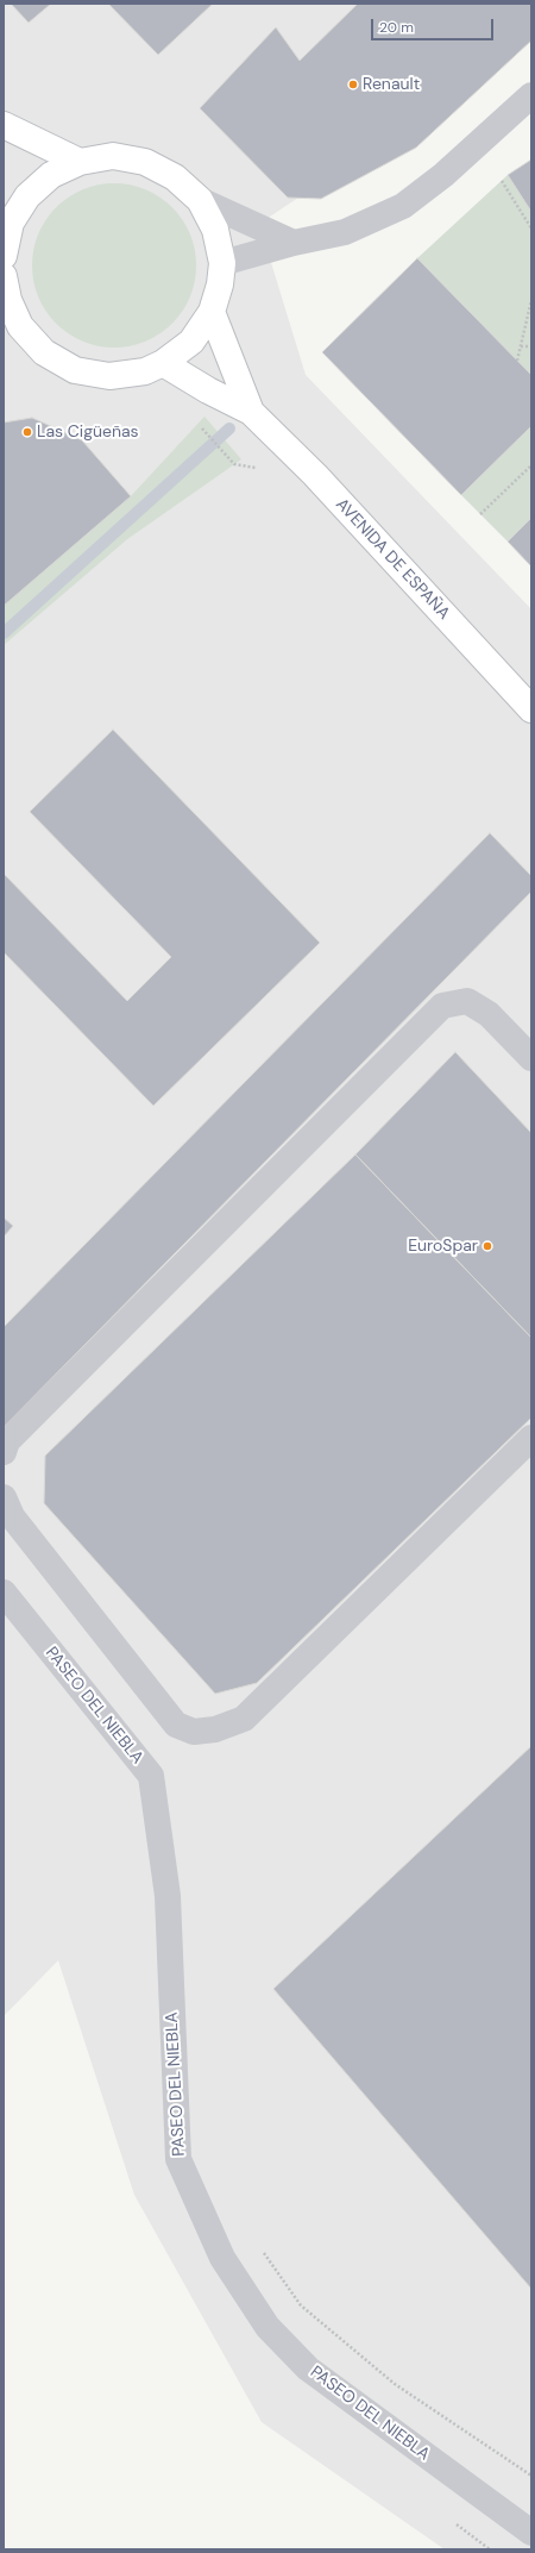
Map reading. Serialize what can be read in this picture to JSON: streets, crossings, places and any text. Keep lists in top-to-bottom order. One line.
{"streets":{"main road":["AVENIDA DE ESPAÑA"],"street":["PASEO DEL NIEBLA"]},"places":["Renault","Las Cigüeñas","EuroSpar"],"scale_bar":"20 m"}
